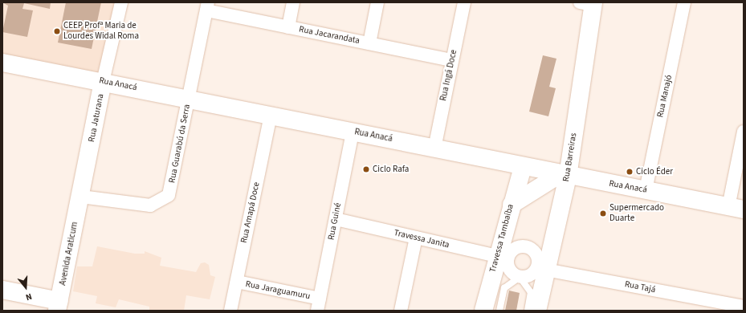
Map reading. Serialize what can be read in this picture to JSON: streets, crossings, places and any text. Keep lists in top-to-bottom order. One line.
{"streets":{"street":["Rua Jacarandata","Rua Ingá Doce","Rua Anacá","Rua Manajó","Rua Jaturana","Rua Guarabú da Serra","Rua Barreiras","Rua Amapá Doce","Rua Guiné","Travessa Tambaíba","Travessa Janita","Avenida Araticum","Rua Tajá","Rua Jaraguamuru"]},"crossings":[["Rua Jacarandata","Rua Ingá Doce"],["Rua Jacarandata","Rua Guarabú da Serra"],["Rua Ingá Doce","Rua Anacá"],["Rua Anacá","Rua Manajó"],["Rua Anacá","Rua Jaturana"],["Rua Anacá","Rua Guarabú da Serra"],["Rua Anacá","Rua Barreiras"],["Rua Anacá","Rua Amapá Doce"],["Rua Anacá","Rua Guiné"],["Rua Anacá","Travessa Tambaíba"],["Rua Jaturana","Rua Guarabú da Serra"],["Rua Jaturana","Avenida Araticum"],["Rua Guarabú da Serra","Avenida Araticum"],["Rua Barreiras","Travessa Tambaíba"],["Rua Barreiras","Travessa Janita"],["Rua Barreiras","Rua Tajá"],["Rua Amapá Doce","Rua Jaraguamuru"],["Rua Guiné","Travessa Janita"],["Rua Guiné","Rua Jaraguamuru"],["Travessa Tambaíba","Travessa Janita"],["Travessa Tambaíba","Rua Tajá"],["Travessa Janita","Rua Tajá"]],"places":["CEEP Profª Maria de Lourdes Widal Roma","Ciclo Rafa","Ciclo Éder","Supermercado Duarte"],"north":"bottom"}
